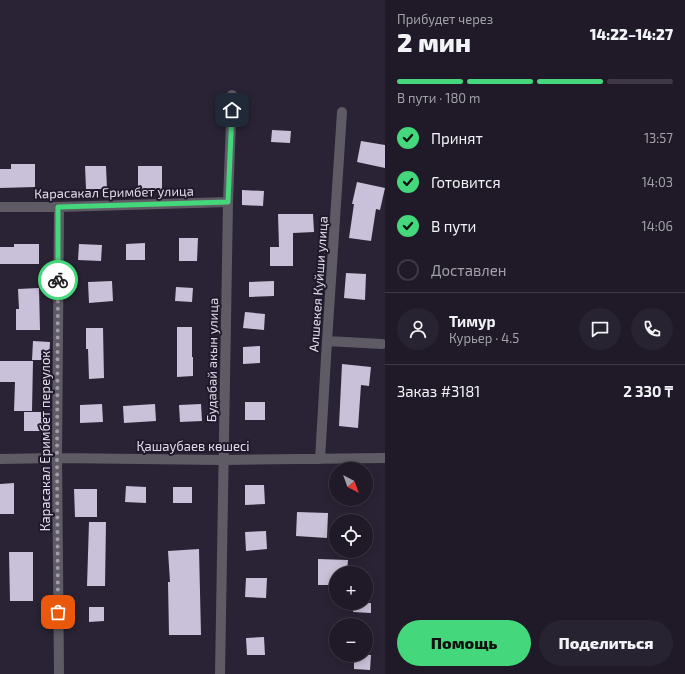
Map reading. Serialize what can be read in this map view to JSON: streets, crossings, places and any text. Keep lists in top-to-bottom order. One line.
{"streets":{"street":["Карасакал Еримбет улица","Алшекея Куйши улица","Будабай акын улица","Карасакал Еримбет переулок","Қашаубаев көшесі"]},"crossings":[["Карасакал Еримбет улица","Будабай акын улица"],["Карасакал Еримбет улица","Карасакал Еримбет переулок"],["Алшекея Куйши улица","Қашаубаев көшесі"],["Будабай акын улица","Қашаубаев көшесі"],["Карасакал Еримбет переулок","Қашаубаев көшесі"]],"north":"bottom right","page":{"heading":["2 мин","Прибудет через","14:22–14:27"],"panel":["Тимур","Курьер · 4.5","Заказ #3181","2 330 ₸"],"bar":"В пути · 180 m","list":[["Принят","13:57"],["Готовится","14:03"],["В пути","14:06"],"Доставлен"],"map_buttons":["+","−"],"buttons":["Помощь","Поделиться"]}}
